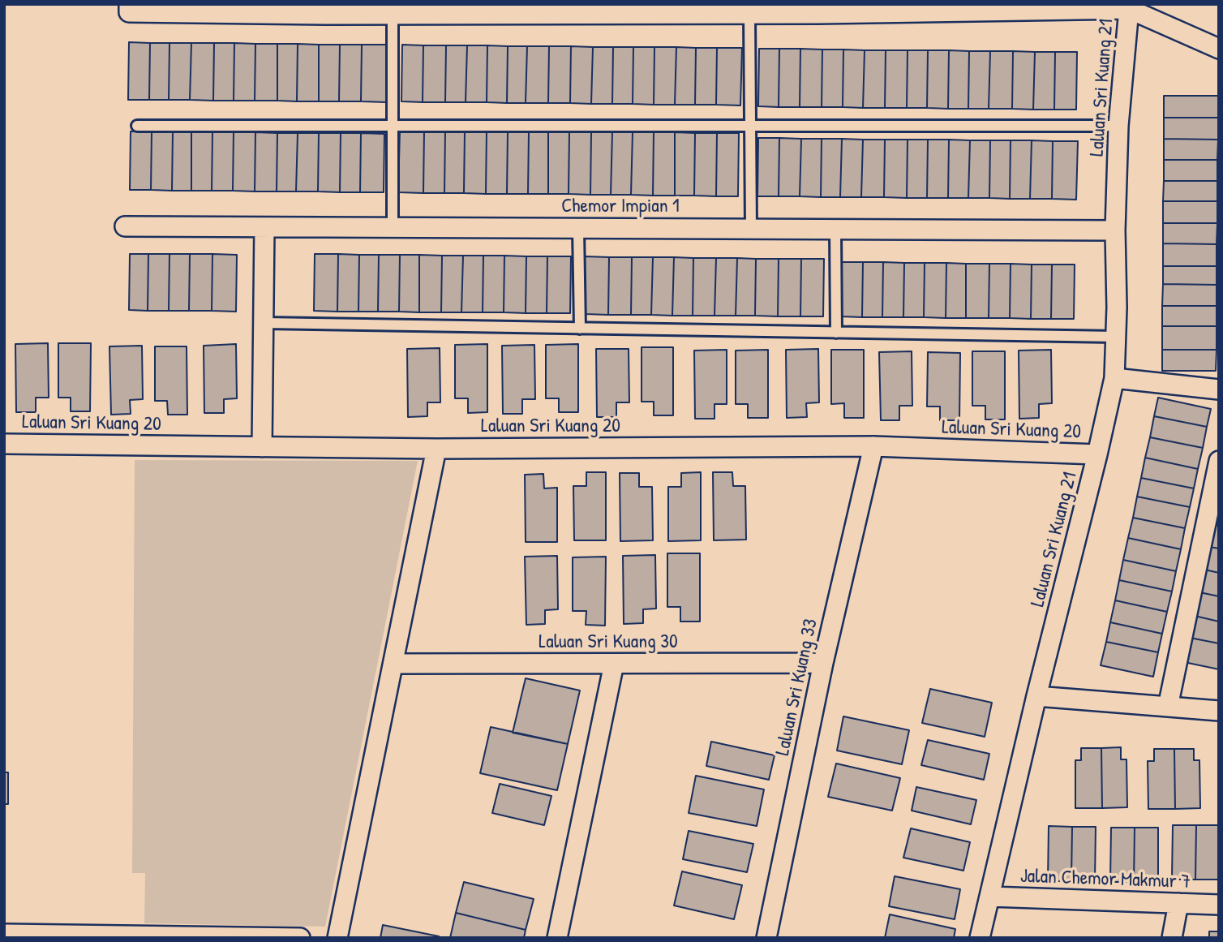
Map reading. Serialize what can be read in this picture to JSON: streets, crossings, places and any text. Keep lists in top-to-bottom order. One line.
{"streets":{"street":["Laluan Sri Kuang 21","Chemor Impian 1","Laluan Sri Kuang 20","Laluan Sri Kuang 30","Laluan Sri Kuang 33","Jalan Chemor Makmur 7"]},"crossings":[["Laluan Sri Kuang 21","Chemor Impian 1"],["Laluan Sri Kuang 21","Laluan Sri Kuang 20"],["Laluan Sri Kuang 21","Jalan Chemor Makmur 7"],["Laluan Sri Kuang 20","Laluan Sri Kuang 33"],["Laluan Sri Kuang 30","Laluan Sri Kuang 33"]]}
